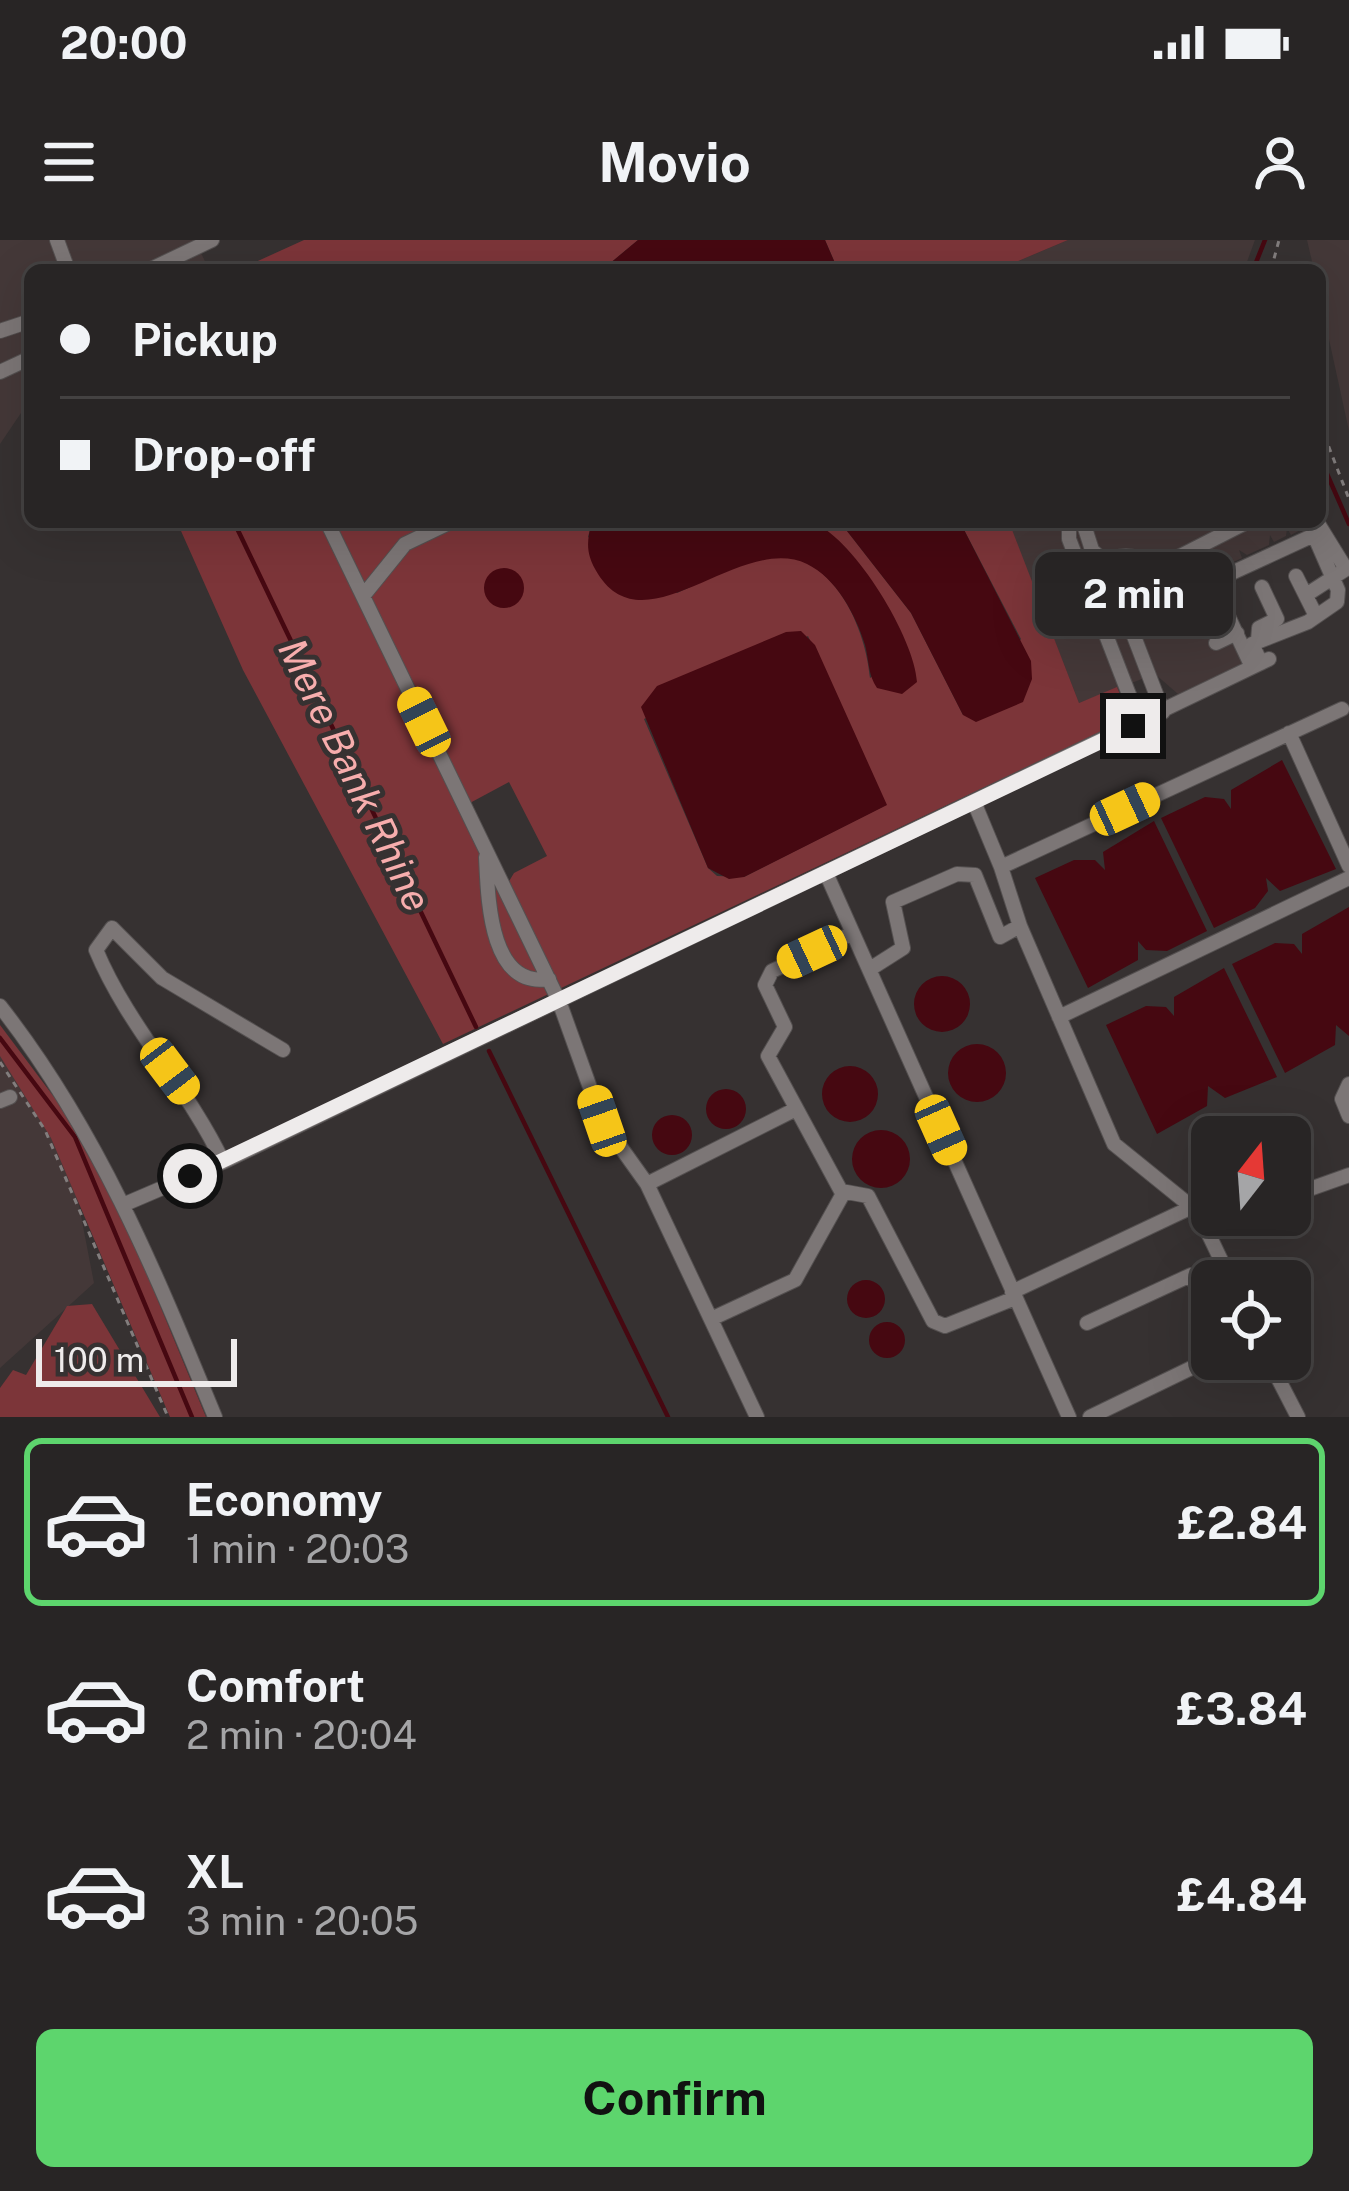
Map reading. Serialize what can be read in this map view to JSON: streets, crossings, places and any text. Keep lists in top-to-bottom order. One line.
{"water":["Mere Bank Rhine"],"scale_bar":"100 m","north":"top","page":{"status":"20:00","header":"Movio","banner":["Pickup","Drop-off"],"bubble":"2 min","scale":"100 m","list":[{"name":"Economy","note":"1 min · 20:03","value":"£2.84"},{"name":"Comfort","note":"2 min · 20:04","value":"£3.84"},{"name":"XL","note":"3 min · 20:05","value":"£4.84"}],"buttons":"Confirm"}}
